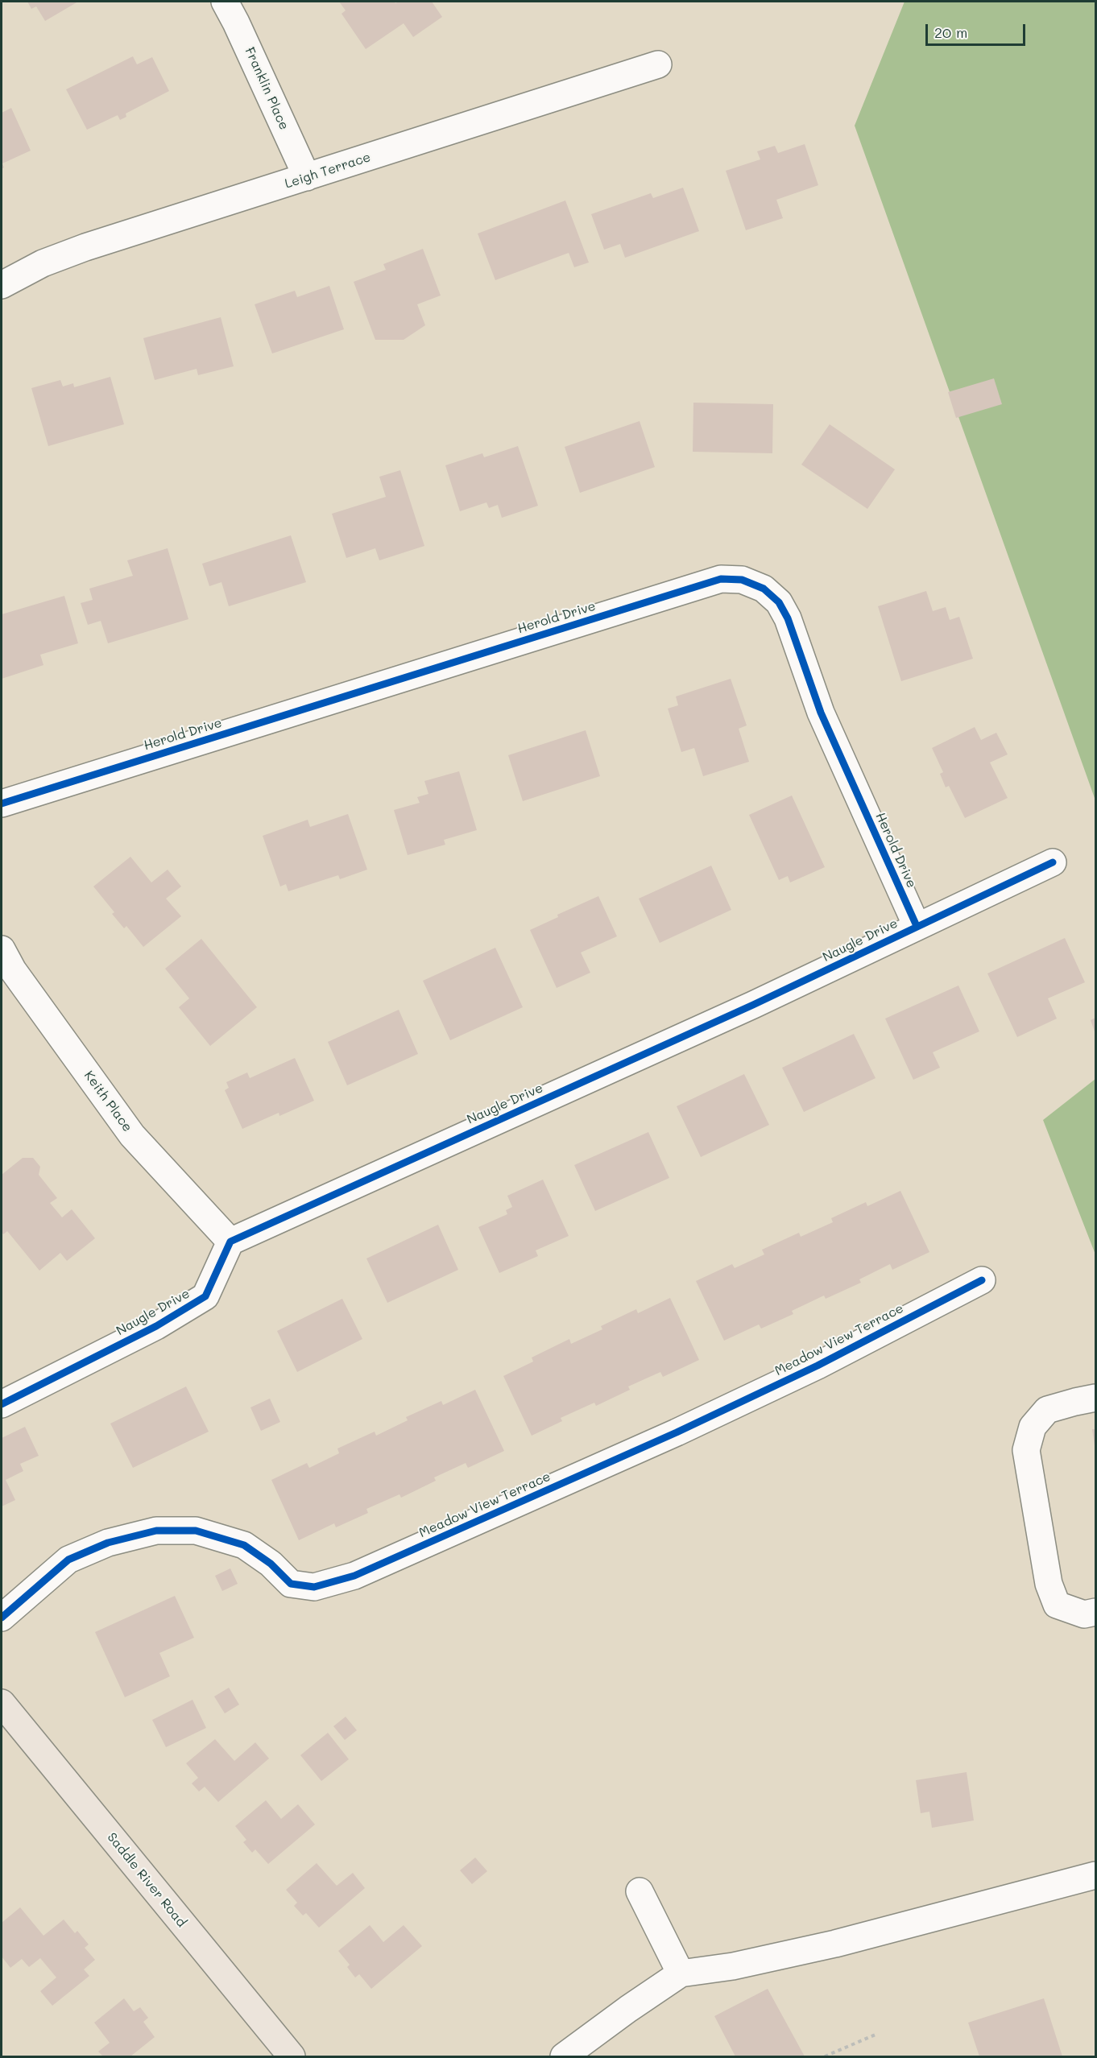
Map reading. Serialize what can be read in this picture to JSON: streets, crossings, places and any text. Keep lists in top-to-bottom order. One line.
{"streets":{"main road":["Saddle River Road"],"street":["Franklin Place","Leigh Terrace","Herold Drive","Naugle Drive","Keith Place","Meadow View Terrace"]},"crossings":[["Franklin Place","Leigh Terrace"],["Herold Drive","Naugle Drive"],["Naugle Drive","Keith Place"]],"scale_bar":"20 m"}
